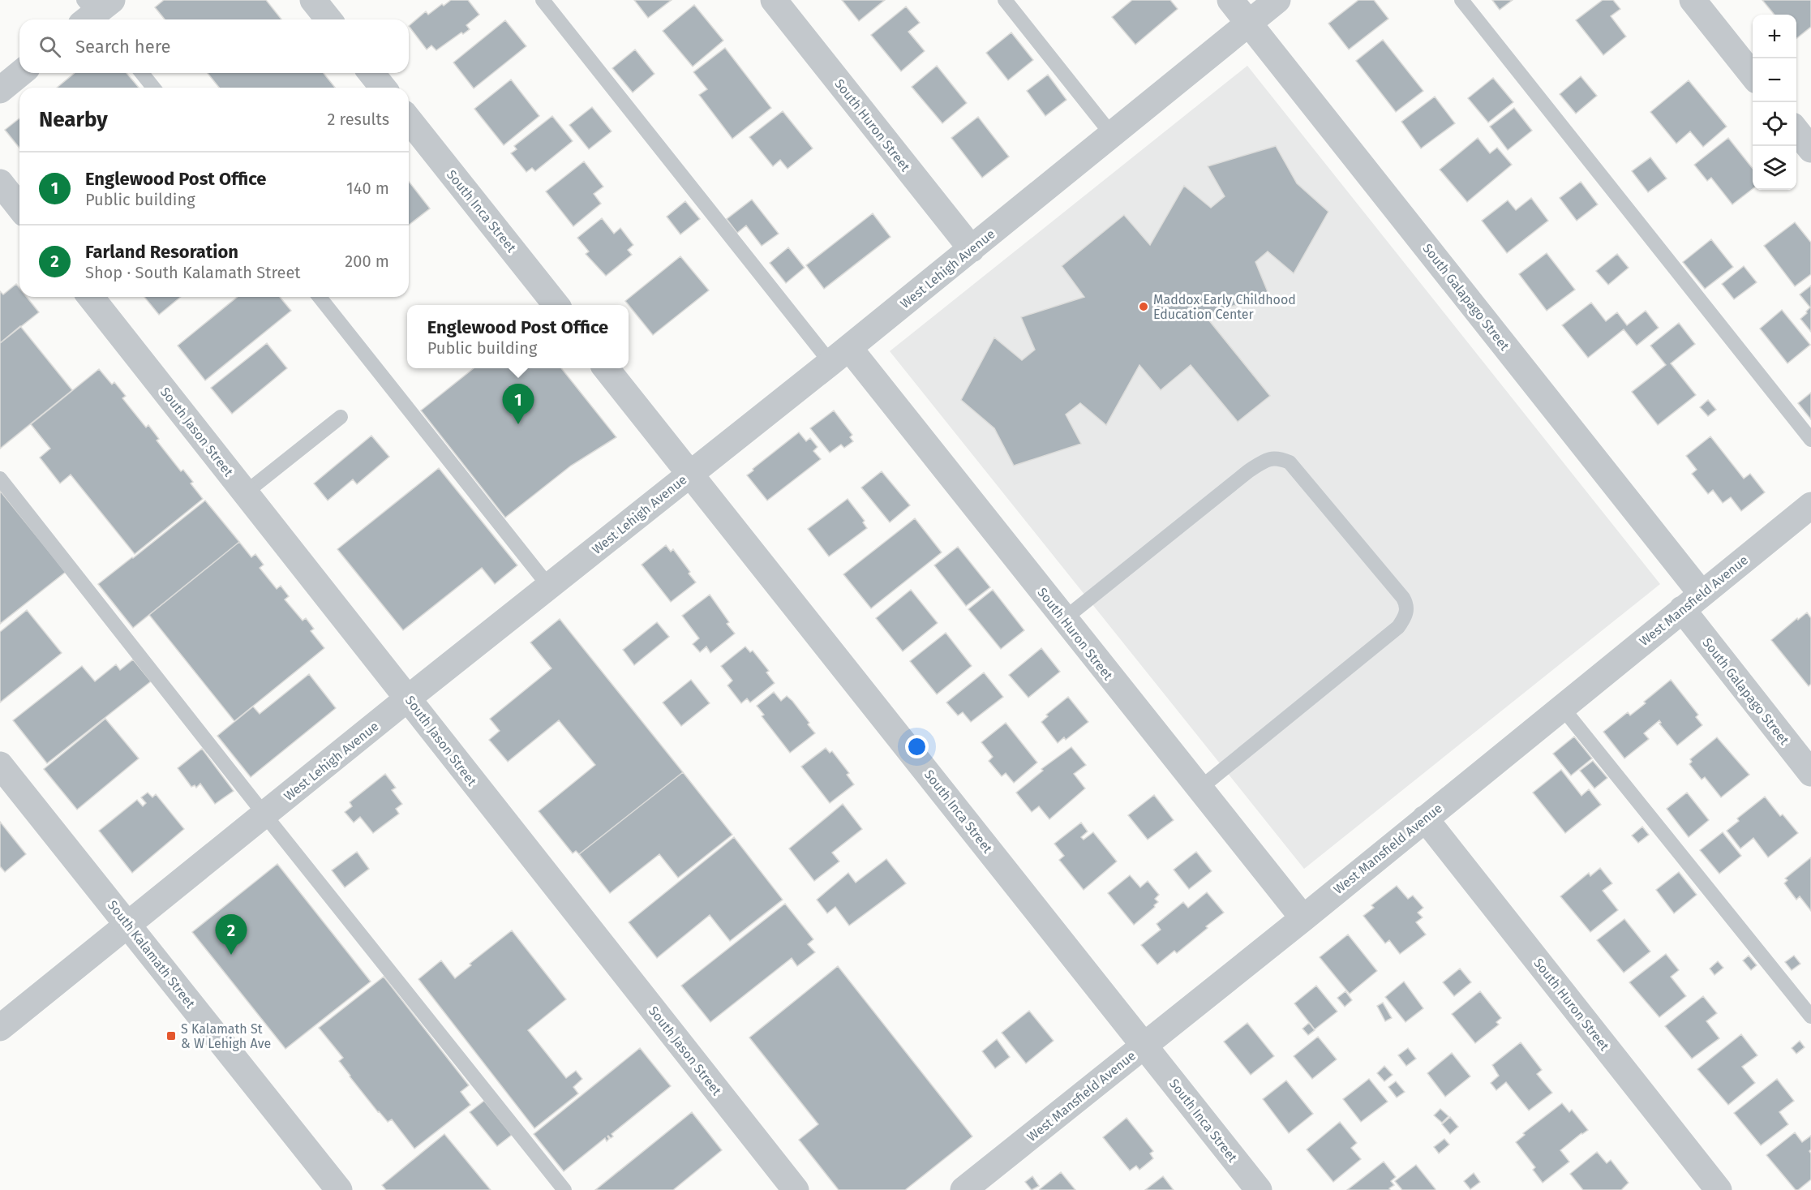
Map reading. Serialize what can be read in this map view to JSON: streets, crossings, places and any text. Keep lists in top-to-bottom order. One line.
{"streets":{"street":["South Huron Street","South Inca Street","West Lehigh Avenue","South Galapago Street","South Jason Street","West Mansfield Avenue","South Kalamath Street"]},"crossings":[["South Huron Street","West Lehigh Avenue"],["South Huron Street","West Mansfield Avenue"],["South Inca Street","West Lehigh Avenue"],["South Inca Street","West Mansfield Avenue"],["West Lehigh Avenue","South Galapago Street"],["West Lehigh Avenue","South Jason Street"],["West Lehigh Avenue","South Kalamath Street"],["South Galapago Street","West Mansfield Avenue"]],"places":{"other":["Maddox Early Childhood Education Center"],"transit":["S Kalamath St & W Lehigh Ave"]},"page":{"map_buttons":["+","−"],"search":"Search here","heading":["Nearby","2 results"],"list":[{"mark":"1","name":"Englewood Post Office","note":"Public building","value":"140 m"},{"mark":"2","name":"Farland Resoration","note":"Shop · South Kalamath Street","value":"200 m"}],"popup":["Englewood Post Office","Public building"],"pins":["1","2"]}}
